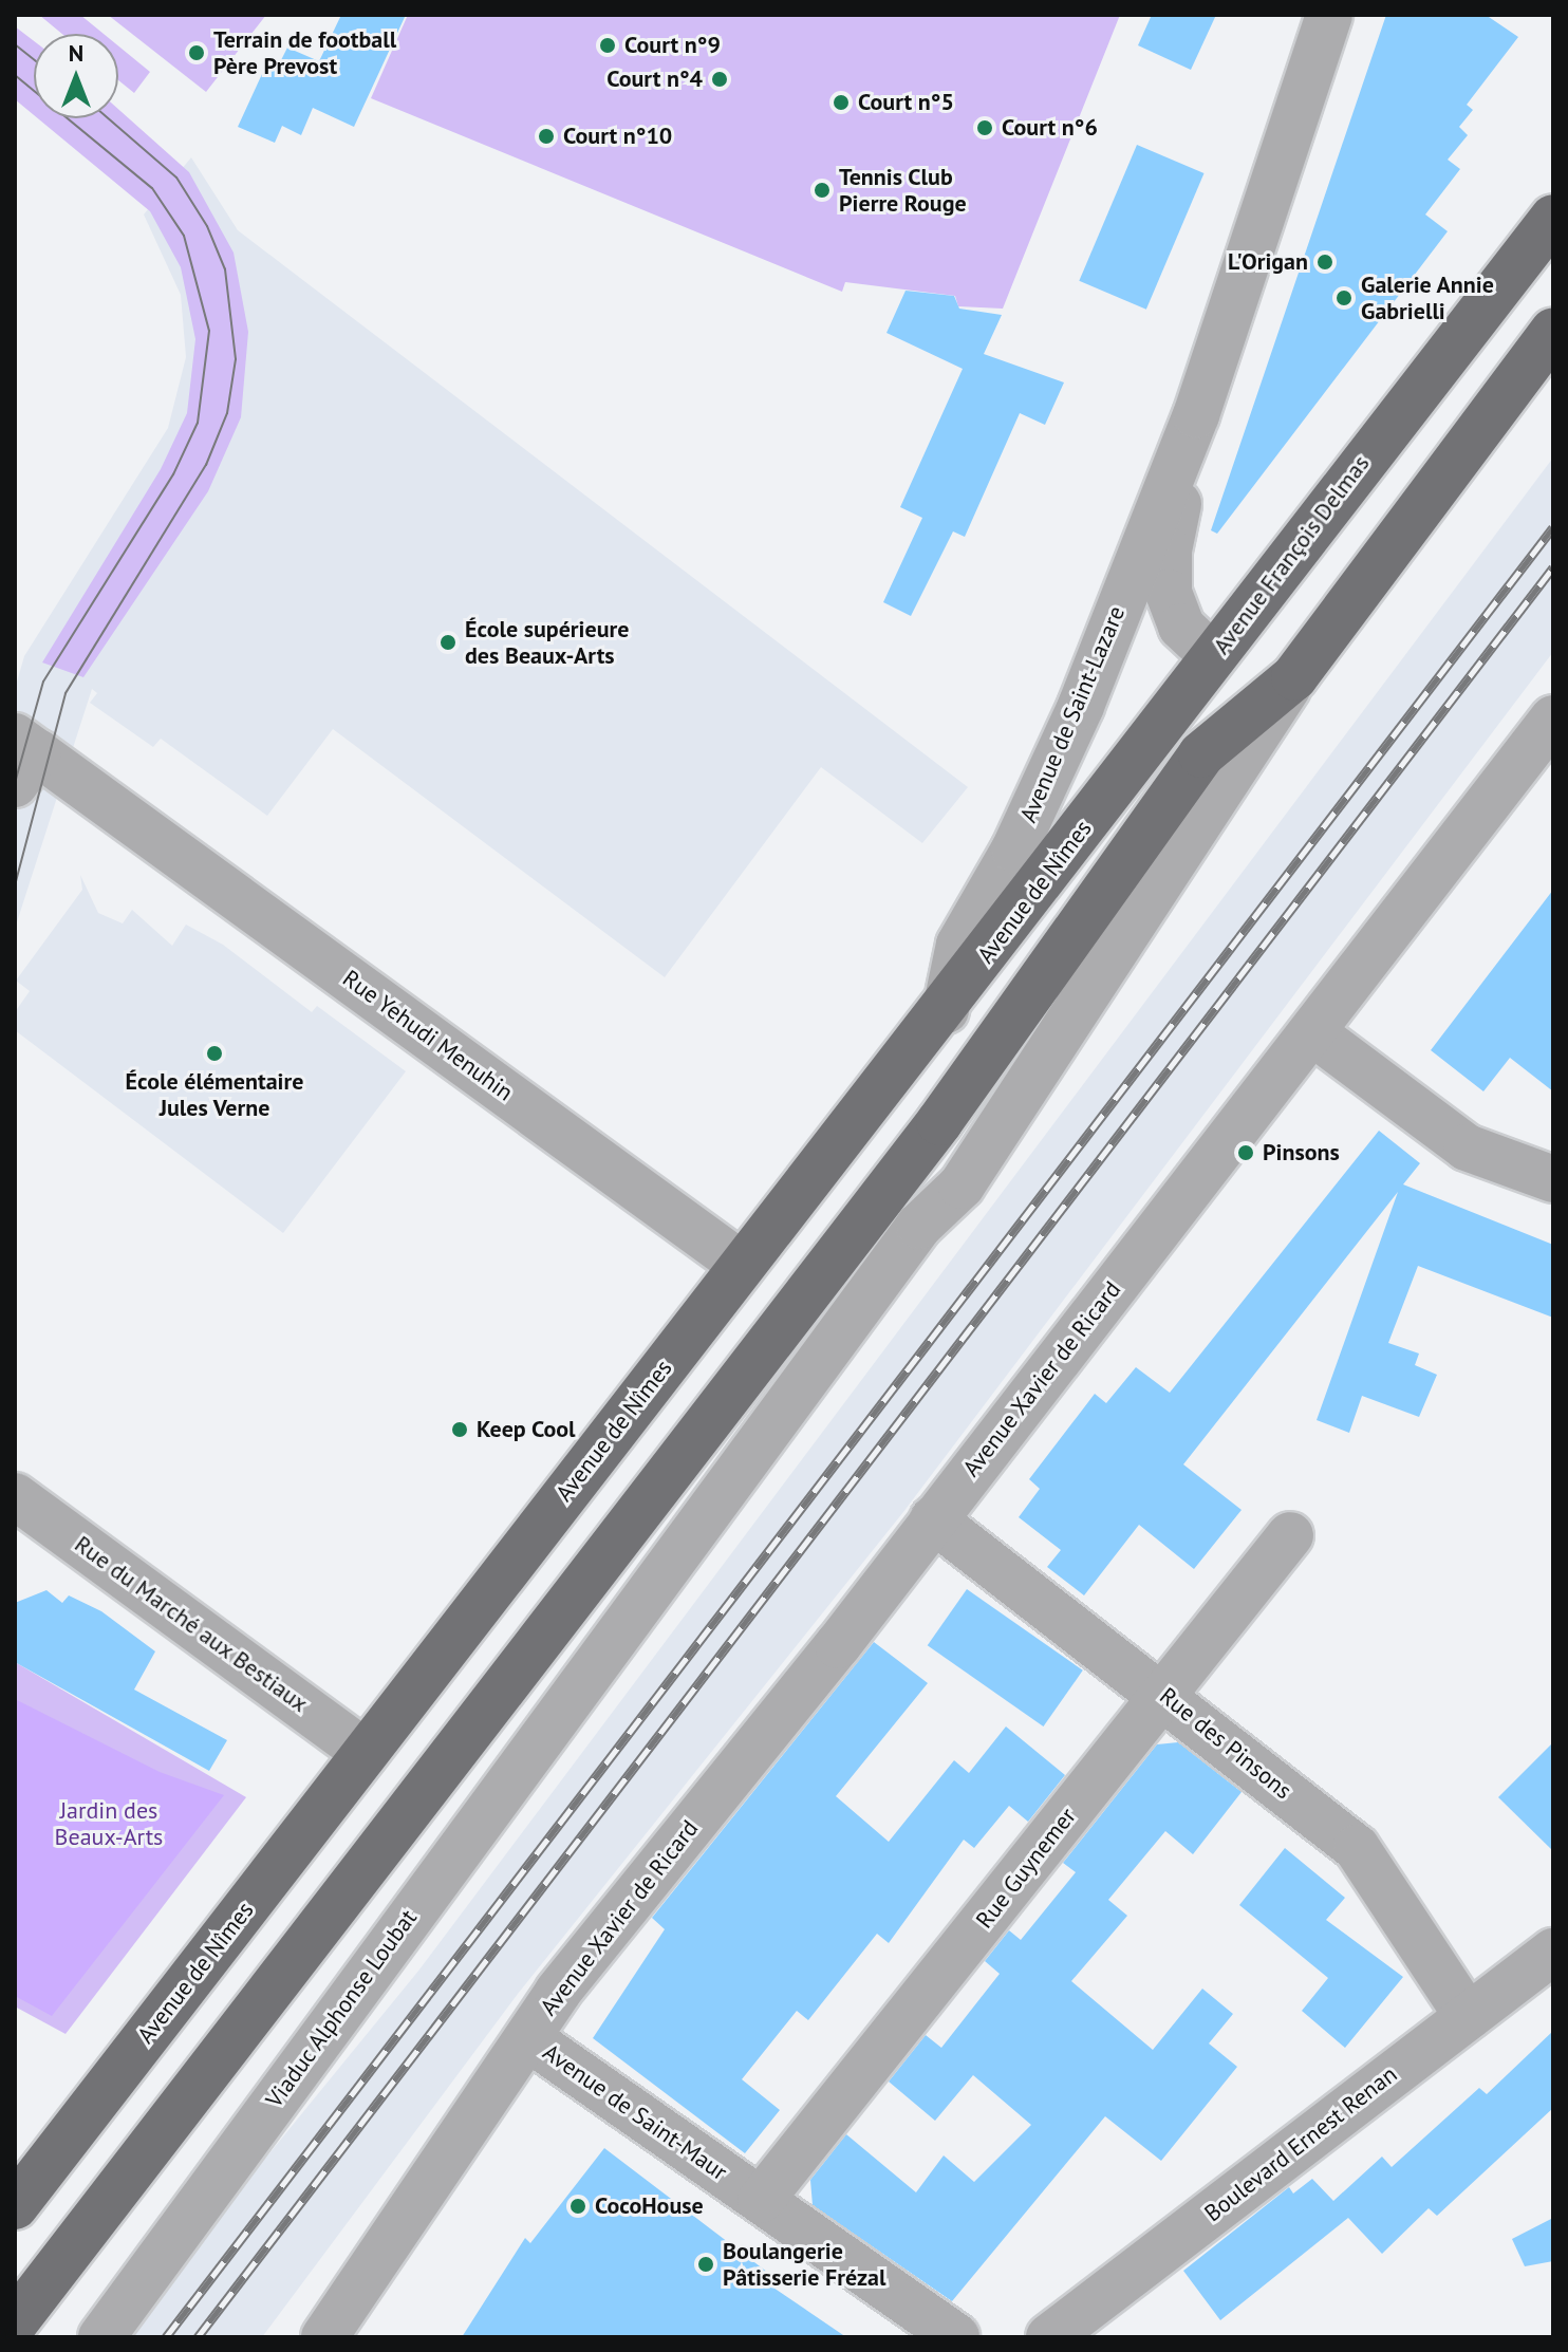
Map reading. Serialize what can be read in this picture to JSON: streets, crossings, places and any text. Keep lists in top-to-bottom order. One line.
{"streets":{"main road":["Avenue François Delmas","Avenue de Nîmes"],"street":["Avenue de Saint-Lazare","Rue Yehudi Menuhin","Avenue Xavier de Ricard","Rue du Marché aux Bestiaux","Rue des Pinsons","Rue Guynemer","Viaduc Alphonse Loubat","Avenue de Saint-Maur","Boulevard Ernest Renan"]},"crossings":[["Avenue François Delmas","Avenue de Saint-Lazare"],["Avenue François Delmas","Avenue de Nîmes"],["Avenue de Saint-Lazare","Avenue de Nîmes"],["Avenue de Nîmes","Rue Yehudi Menuhin"],["Avenue de Nîmes","Rue du Marché aux Bestiaux"],["Avenue Xavier de Ricard","Rue des Pinsons"],["Avenue Xavier de Ricard","Avenue de Saint-Maur"],["Rue des Pinsons","Rue Guynemer"],["Rue des Pinsons","Boulevard Ernest Renan"],["Rue Guynemer","Avenue de Saint-Maur"]],"parks":["Jardin des Beaux-Arts"],"places":["Court n°9","Terrain de football Père Prevost","Court n°4","Court n°5","Court n°6","Court n°10","Tennis Club Pierre Rouge","L'Origan","Galerie Annie Gabrielli","École supérieure des Beaux-Arts","École élémentaire Jules Verne","Pinsons","Keep Cool","CocoHouse","Boulangerie Pâtisserie Frézal"],"north":"top"}
